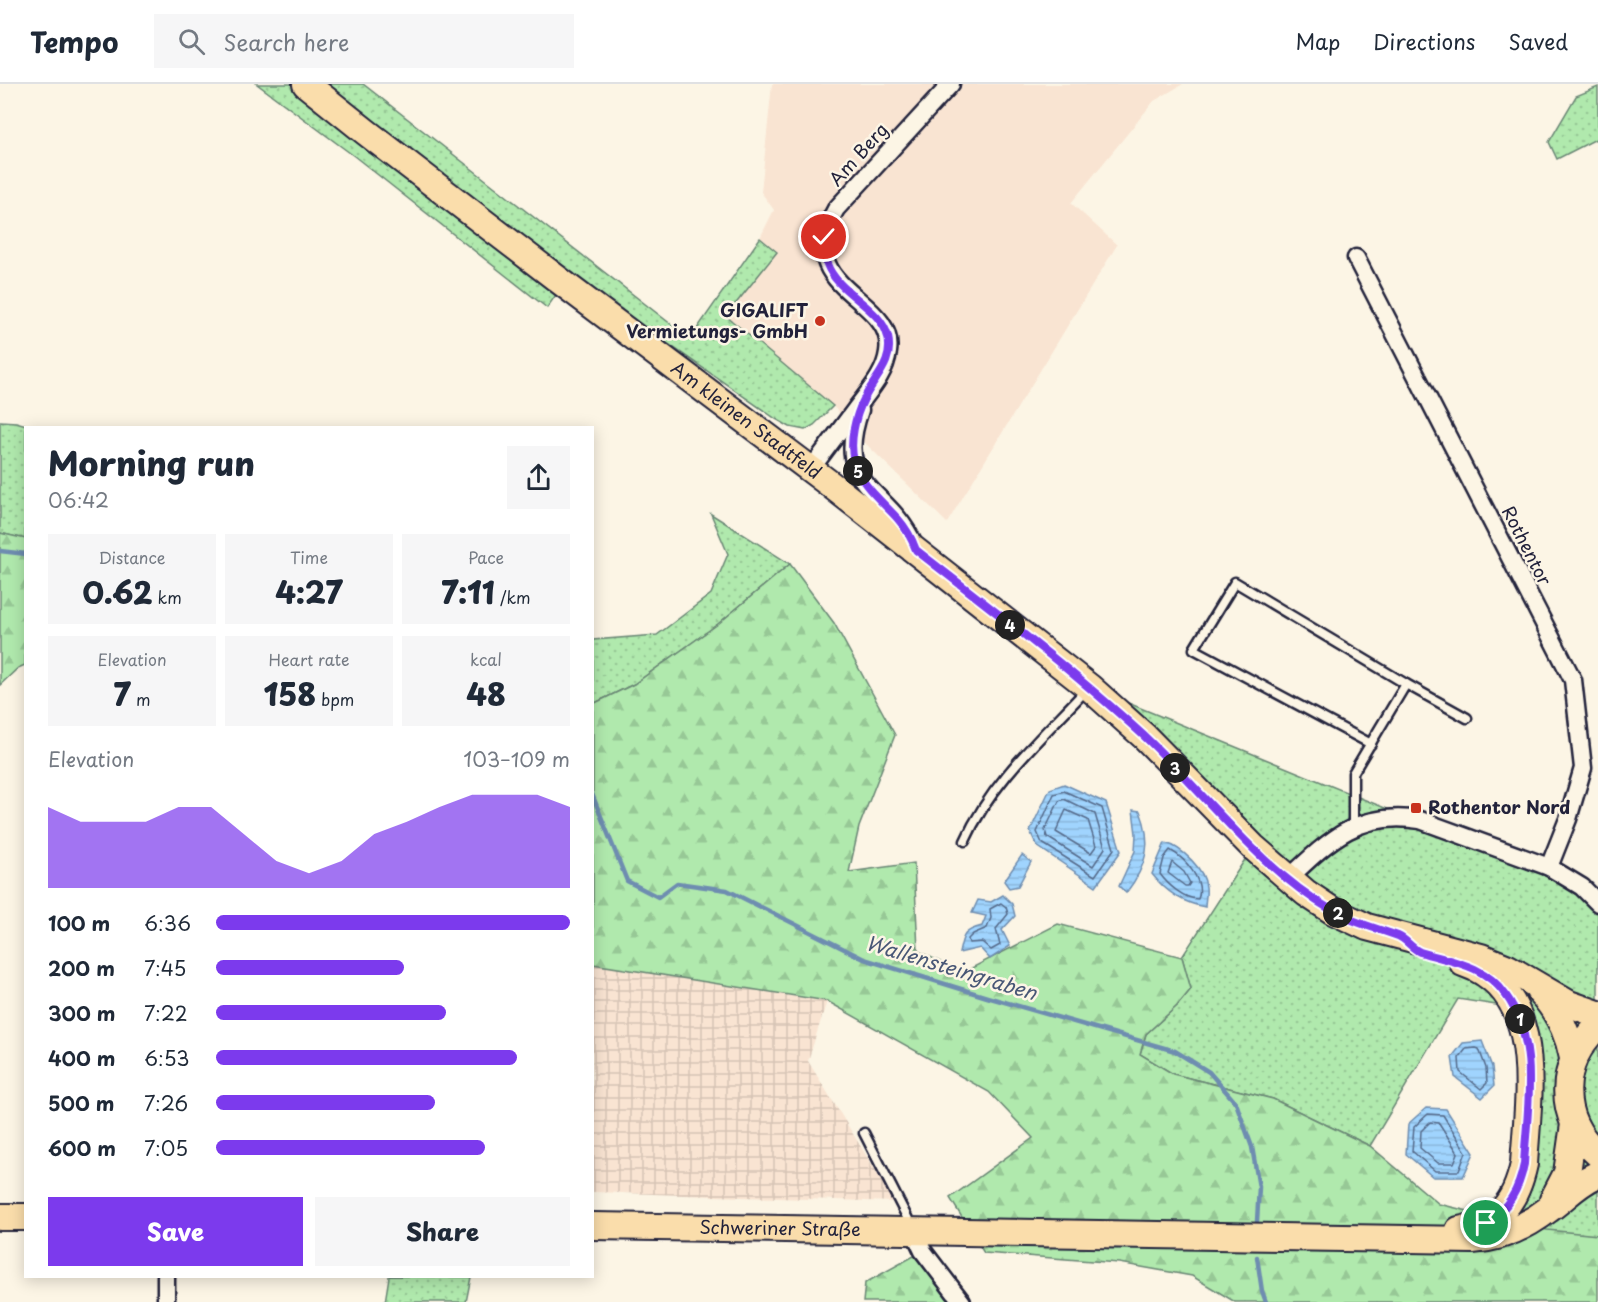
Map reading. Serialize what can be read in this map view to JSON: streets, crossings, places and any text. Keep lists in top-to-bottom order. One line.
{"streets":{"main road":["Am kleinen Stadtfeld","Schweriner Straße"],"street":["Am Berg","Rothentor"]},"crossings":[["Am Berg","Am kleinen Stadtfeld"]],"water":["Wallensteingraben"],"places":{"other":["GIGALIFT Vermietungs- GmbH"],"transit":["Rothentor Nord"]},"page":{"header":"Tempo","search":"Search here","nav":["Map","Directions","Saved"],"heading":["Morning run","06:42"],"pins":["5","4","3","2","1"],"stats":[["Distance","0.62 km"],["Time","4:27"],["Pace","7:11 /km"],["Elevation","7 m"],["Heart rate","158 bpm"],["kcal","48"]],"chart":["Elevation","103–109 m"],"list":[{"name":"100 m","note":"6:36"},{"name":"200 m","note":"7:45"},{"name":"300 m","note":"7:22"},{"name":"400 m","note":"6:53"},{"name":"500 m","note":"7:26"},{"name":"600 m","note":"7:05"}],"buttons":["Save","Share"]}}
